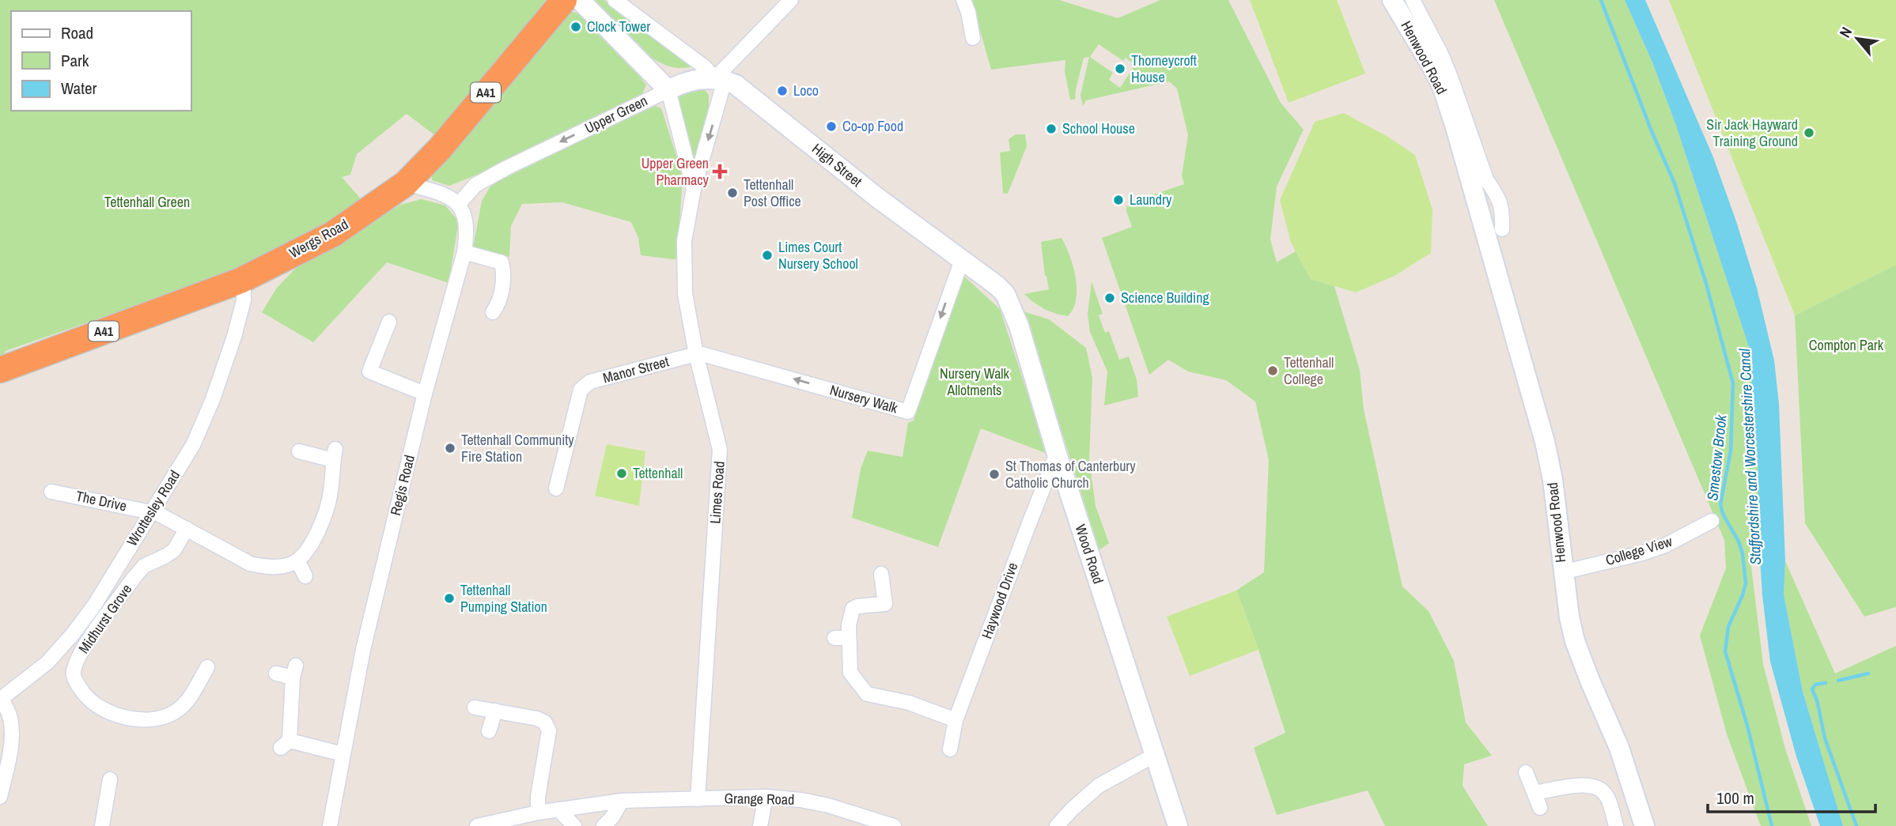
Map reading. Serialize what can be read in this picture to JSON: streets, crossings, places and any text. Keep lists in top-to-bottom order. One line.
{"streets":{"highway":["A41","Wergs Road"],"street":["Henwood Road","Upper Green","High Street","Manor Street","Nursery Walk","Regis Road","Limes Road","The Drive","Wrottesley Road","College View","Wood Road","Haywood Drive","Midhurst Grove","Grange Road"]},"crossings":[["Henwood Road","College View"],["Upper Green","Regis Road"],["Upper Green","Limes Road"],["High Street","Nursery Walk"],["High Street","Limes Road"],["High Street","Wood Road"],["Wergs Road","Wrottesley Road"],["Manor Street","Nursery Walk"],["Manor Street","Limes Road"],["Nursery Walk","Limes Road"],["Limes Road","Grange Road"],["The Drive","Wrottesley Road"],["The Drive","Midhurst Grove"],["Wood Road","Haywood Drive"]],"one_way":["Upper Green"],"water":["Staffordshire and Worcestershire Canal","Smestow Brook"],"parks":["Tettenhall Green","Compton Park","Nursery Walk Allotments"],"places":{"other":["Clock Tower","Thorneycroft House","Loco","Co-op Food","School House","Sir Jack Hayward Training Ground","Tettenhall Post Office","Laundry","Limes Court Nursery School","Science Building","Tettenhall College","Tettenhall Community Fire Station","Tettenhall","St Thomas of Canterbury Catholic Church","Tettenhall Pumping Station"],"health":["Upper Green Pharmacy"]},"legend":["Road","Park","Water"],"scale_bar":"100 m","north":"top left"}
